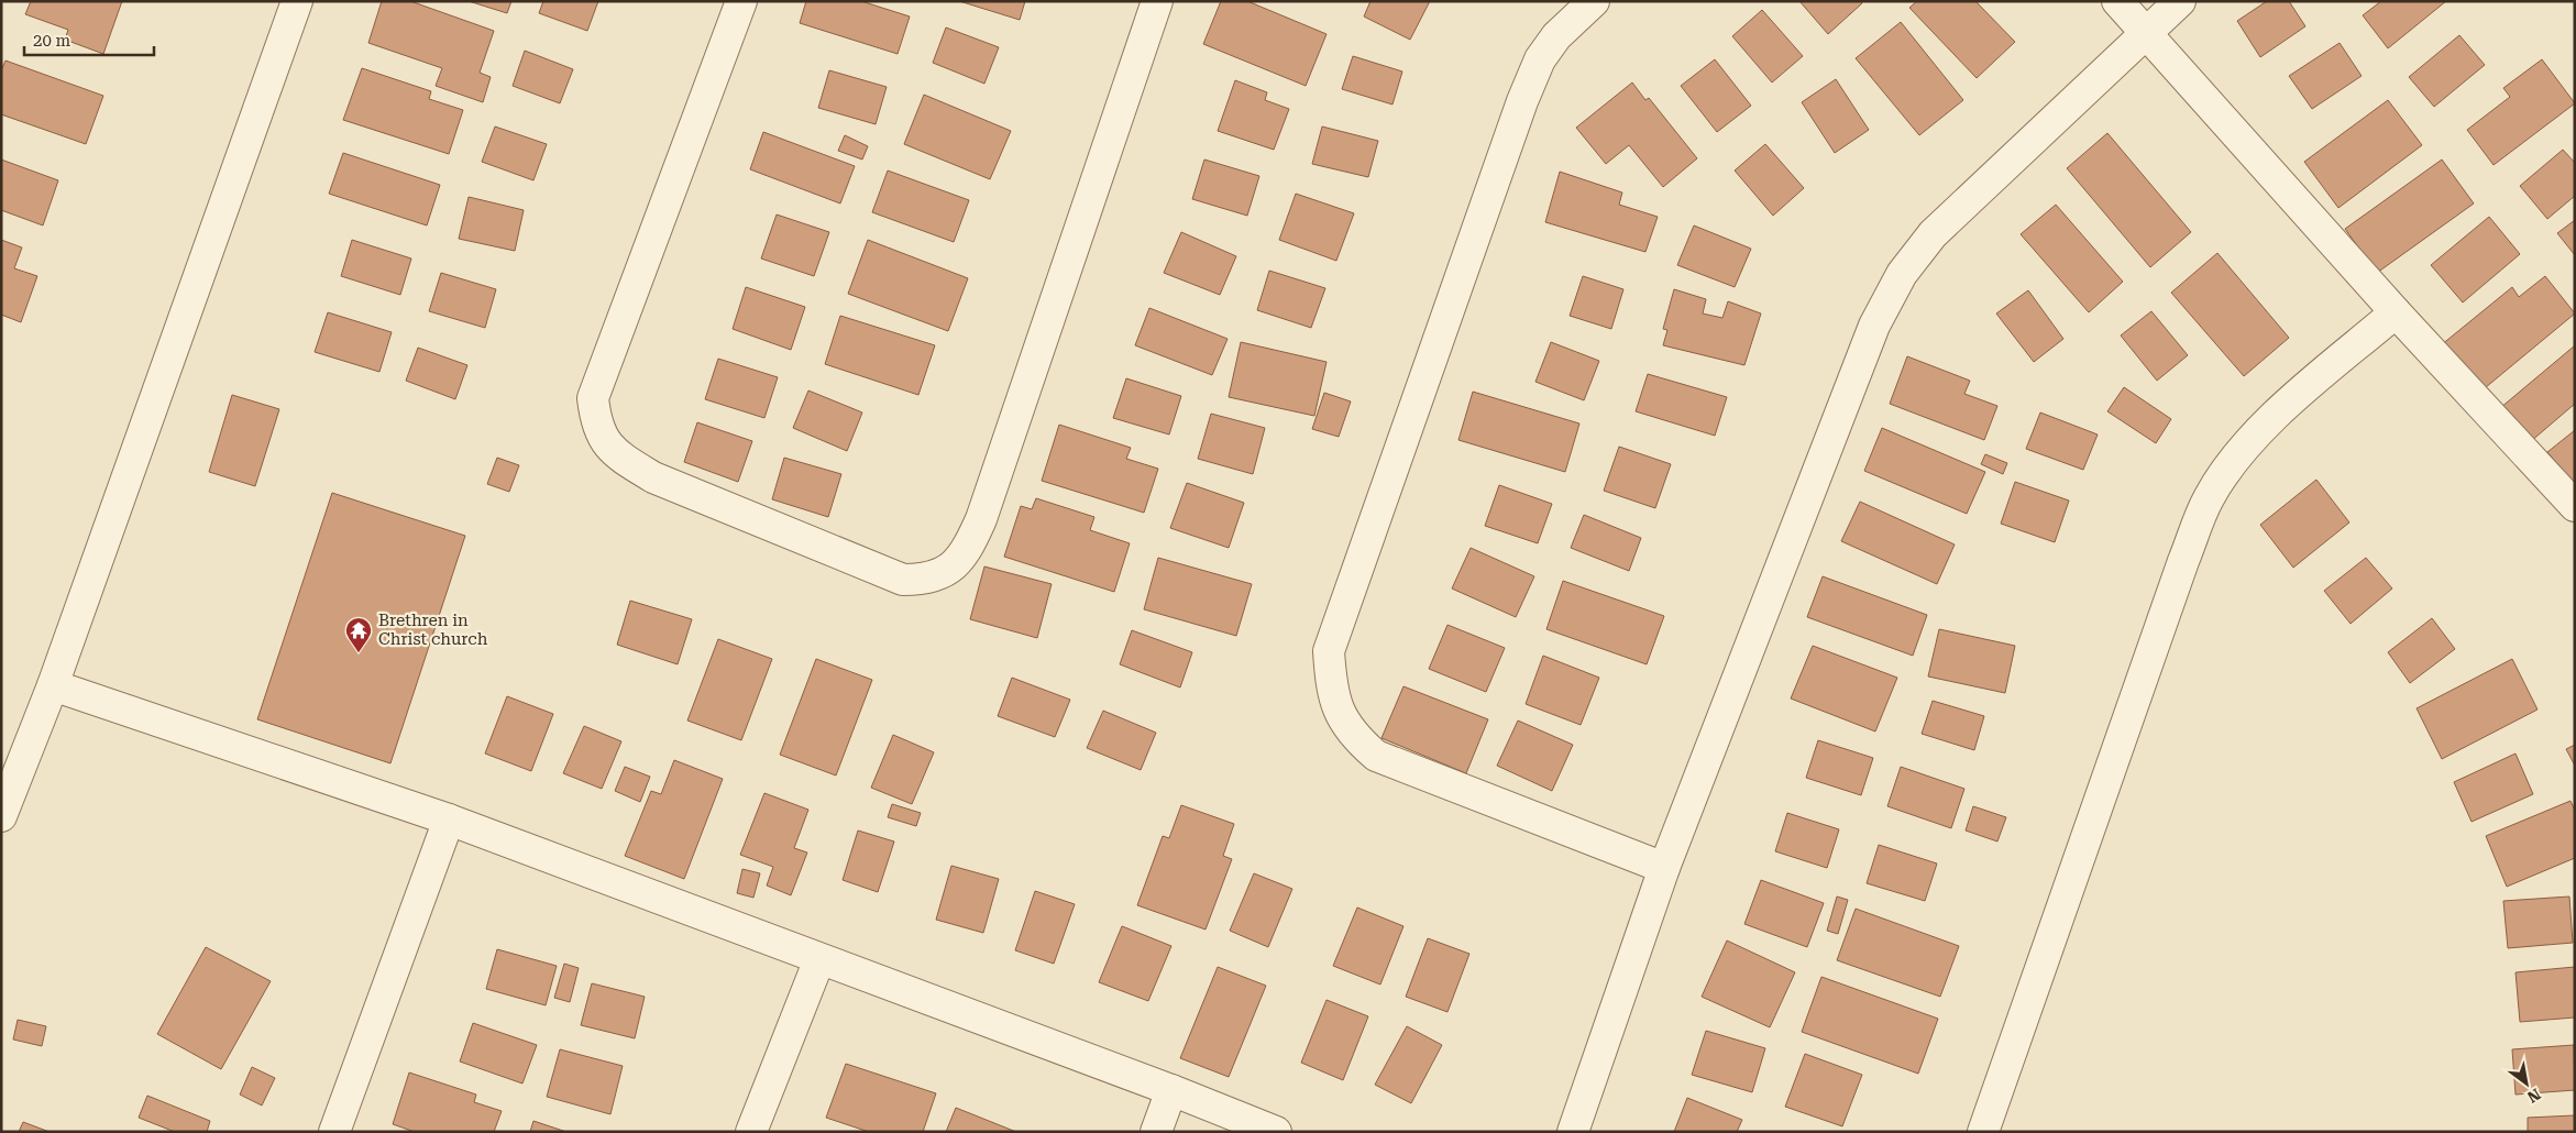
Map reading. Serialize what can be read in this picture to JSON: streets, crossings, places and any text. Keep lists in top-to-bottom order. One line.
{"places":{"temple":["Brethren in Christ church"]},"scale_bar":"20 m","north":"bottom right"}
